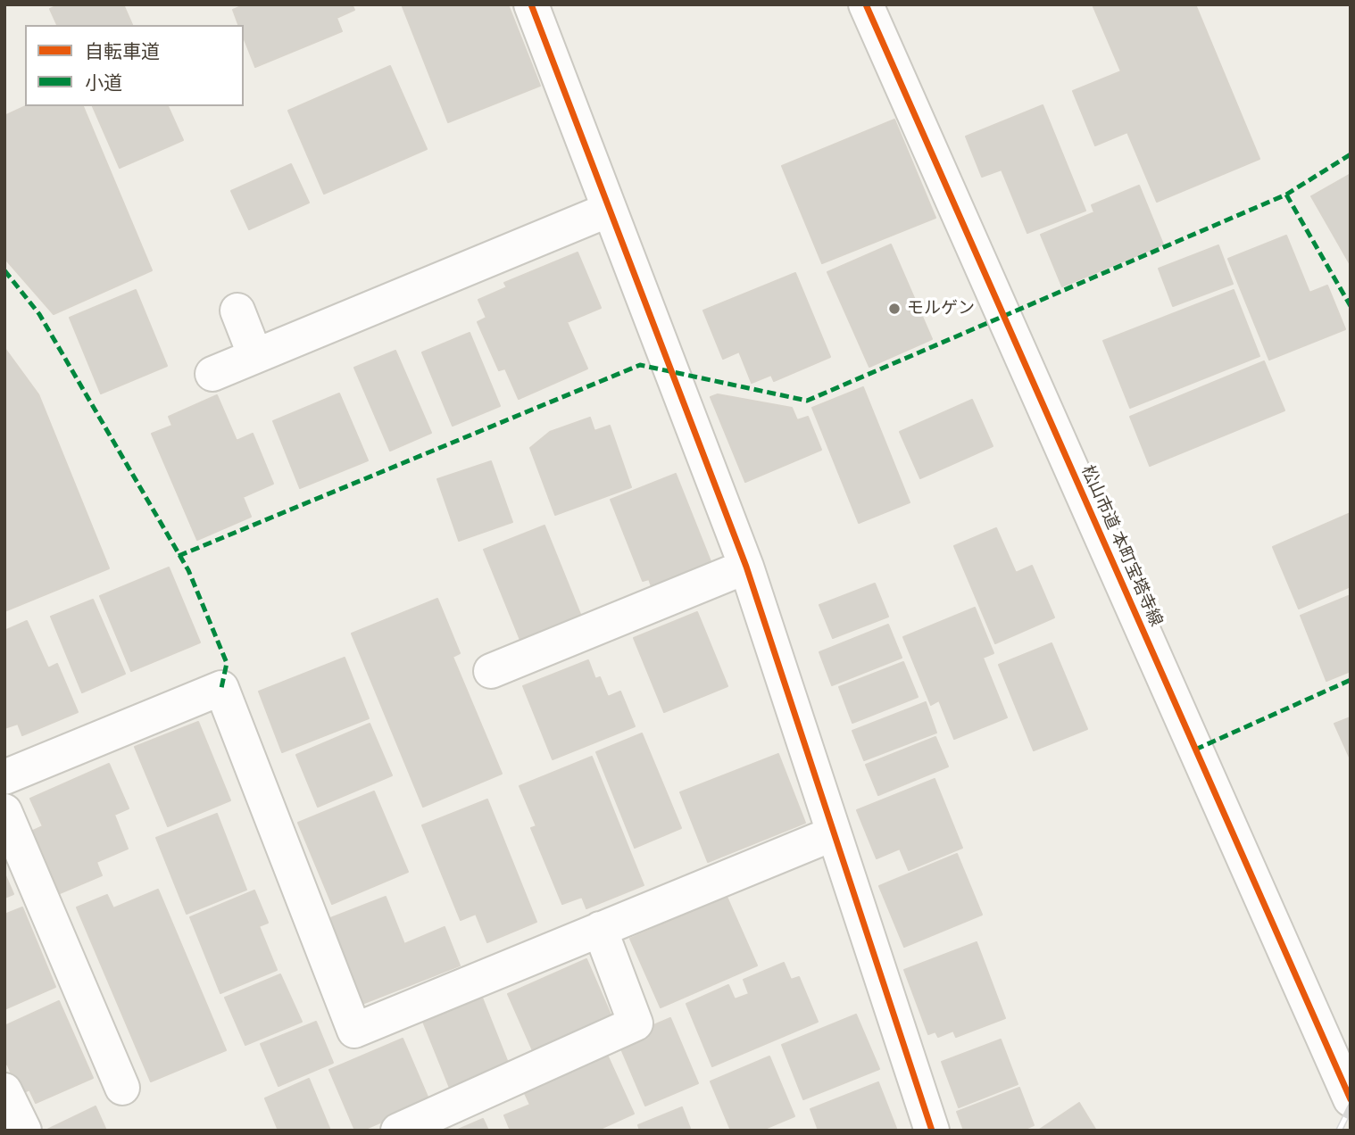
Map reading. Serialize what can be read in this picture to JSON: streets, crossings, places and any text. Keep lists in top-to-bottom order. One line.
{"streets":{"street":["松山市道 本町宝塔寺線"]},"places":["モルゲン"],"legend":["自転車道","小道"]}
